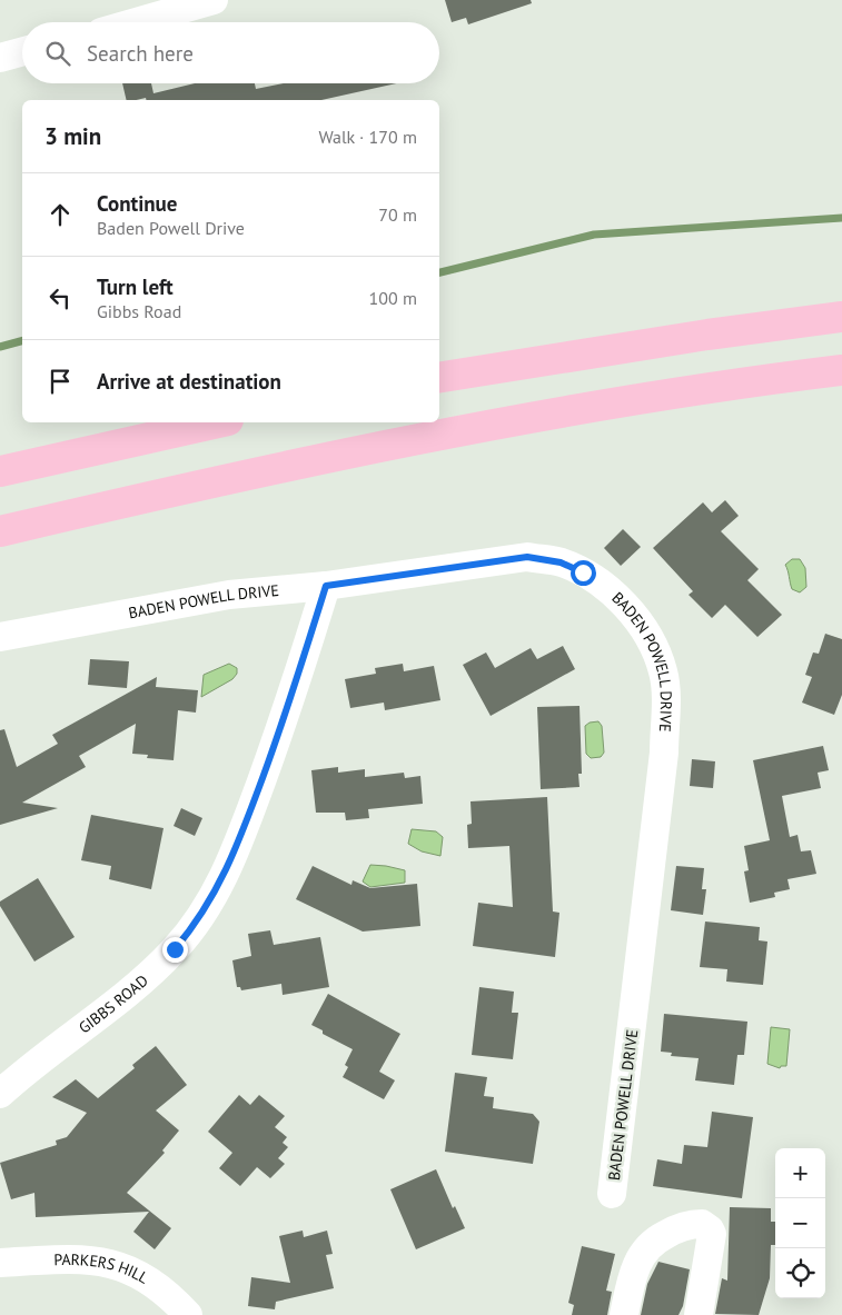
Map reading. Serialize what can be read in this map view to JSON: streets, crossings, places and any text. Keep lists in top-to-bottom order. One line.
{"streets":{"street":["BADEN POWELL DRIVE","GIBBS ROAD","PARKERS HILL"]},"crossings":[["BADEN POWELL DRIVE","GIBBS ROAD"]],"page":{"search":"Search here","heading":["3 min","Walk · 170 m"],"list":[["Continue","Baden Powell Drive","70 m"],["Turn left","Gibbs Road","100 m"],"Arrive at destination"],"map_buttons":["+","−"]}}
